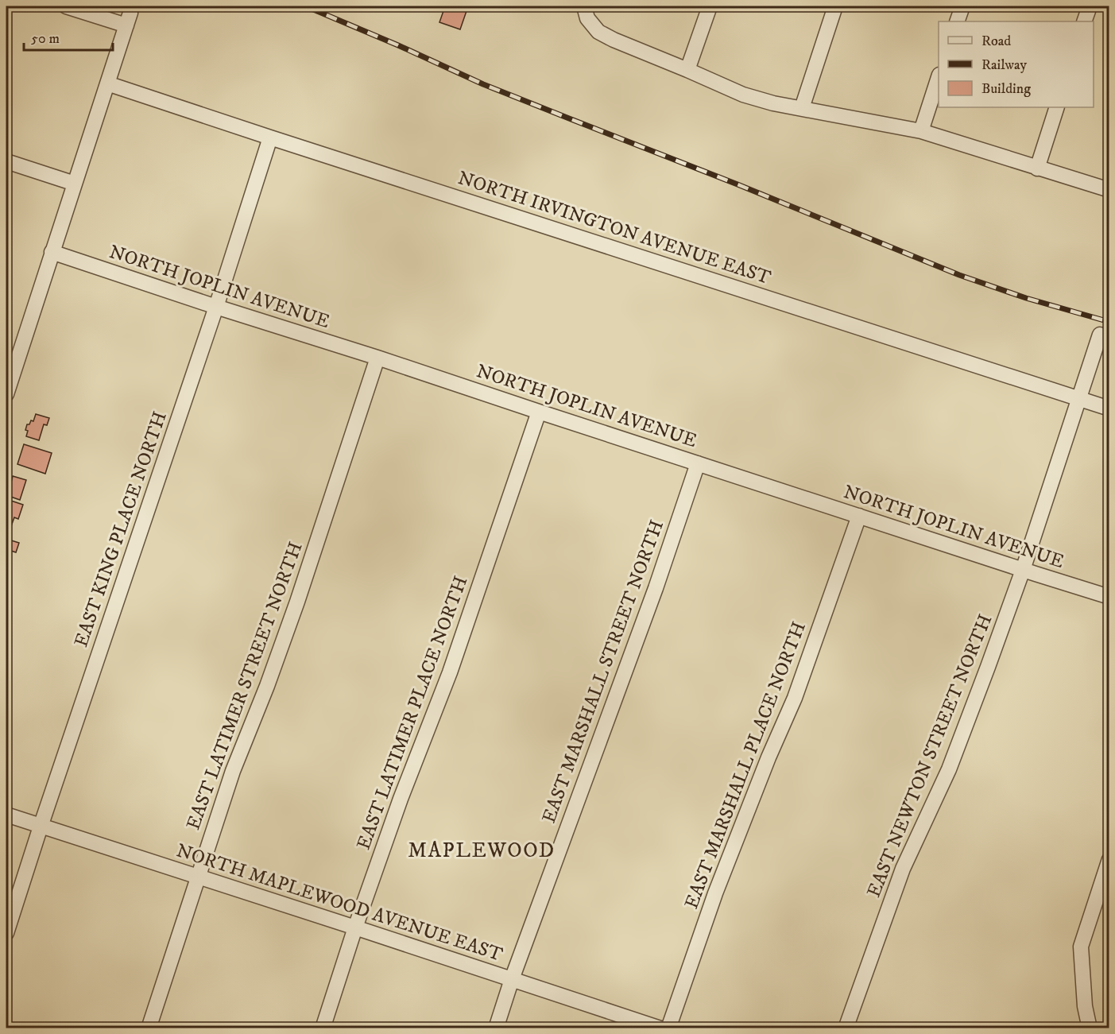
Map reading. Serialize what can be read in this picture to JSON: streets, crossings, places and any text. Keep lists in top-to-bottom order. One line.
{"streets":{"street":["NORTH IRVINGTON AVENUE EAST","NORTH JOPLIN AVENUE","EAST KING PLACE NORTH","EAST MARSHALL STREET NORTH","EAST LATIMER STREET NORTH","EAST LATIMER PLACE NORTH","EAST NEWTON STREET NORTH","EAST MARSHALL PLACE NORTH","NORTH MAPLEWOOD AVENUE EAST"]},"crossings":[["NORTH IRVINGTON AVENUE EAST","EAST KING PLACE NORTH"],["NORTH IRVINGTON AVENUE EAST","EAST NEWTON STREET NORTH"],["NORTH JOPLIN AVENUE","EAST KING PLACE NORTH"],["NORTH JOPLIN AVENUE","EAST MARSHALL STREET NORTH"],["NORTH JOPLIN AVENUE","EAST LATIMER STREET NORTH"],["NORTH JOPLIN AVENUE","EAST LATIMER PLACE NORTH"],["NORTH JOPLIN AVENUE","EAST NEWTON STREET NORTH"],["NORTH JOPLIN AVENUE","EAST MARSHALL PLACE NORTH"],["EAST KING PLACE NORTH","NORTH MAPLEWOOD AVENUE EAST"],["EAST MARSHALL STREET NORTH","NORTH MAPLEWOOD AVENUE EAST"],["EAST LATIMER STREET NORTH","NORTH MAPLEWOOD AVENUE EAST"],["EAST LATIMER PLACE NORTH","NORTH MAPLEWOOD AVENUE EAST"]],"districts":["MAPLEWOOD"],"legend":["Road","Railway","Building"],"scale_bar":"50 m"}
